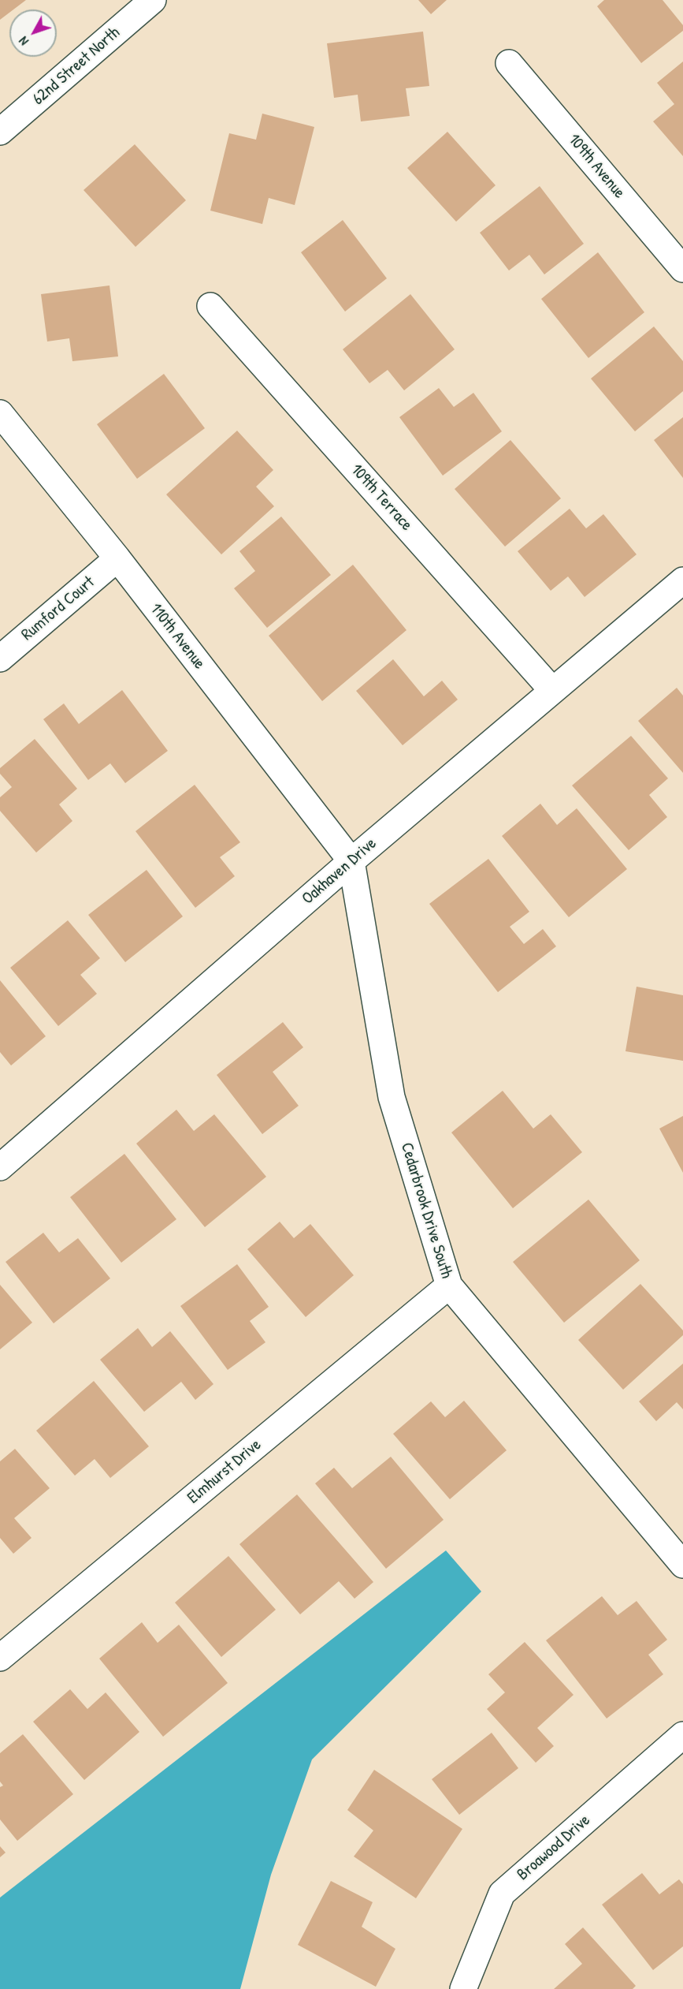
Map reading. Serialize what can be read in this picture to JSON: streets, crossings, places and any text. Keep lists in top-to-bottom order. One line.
{"streets":{"street":["62nd Street North","109th Avenue","109th Terrace","Rumford Court","110th Avenue","Oakhaven Drive","Cedarbrook Drive South","Elmhurst Drive","Broawood Drive"]},"crossings":[["109th Terrace","Oakhaven Drive"],["Rumford Court","110th Avenue"],["110th Avenue","Oakhaven Drive"],["110th Avenue","Cedarbrook Drive South"],["Oakhaven Drive","Cedarbrook Drive South"],["Cedarbrook Drive South","Elmhurst Drive"]],"north":"bottom left"}
